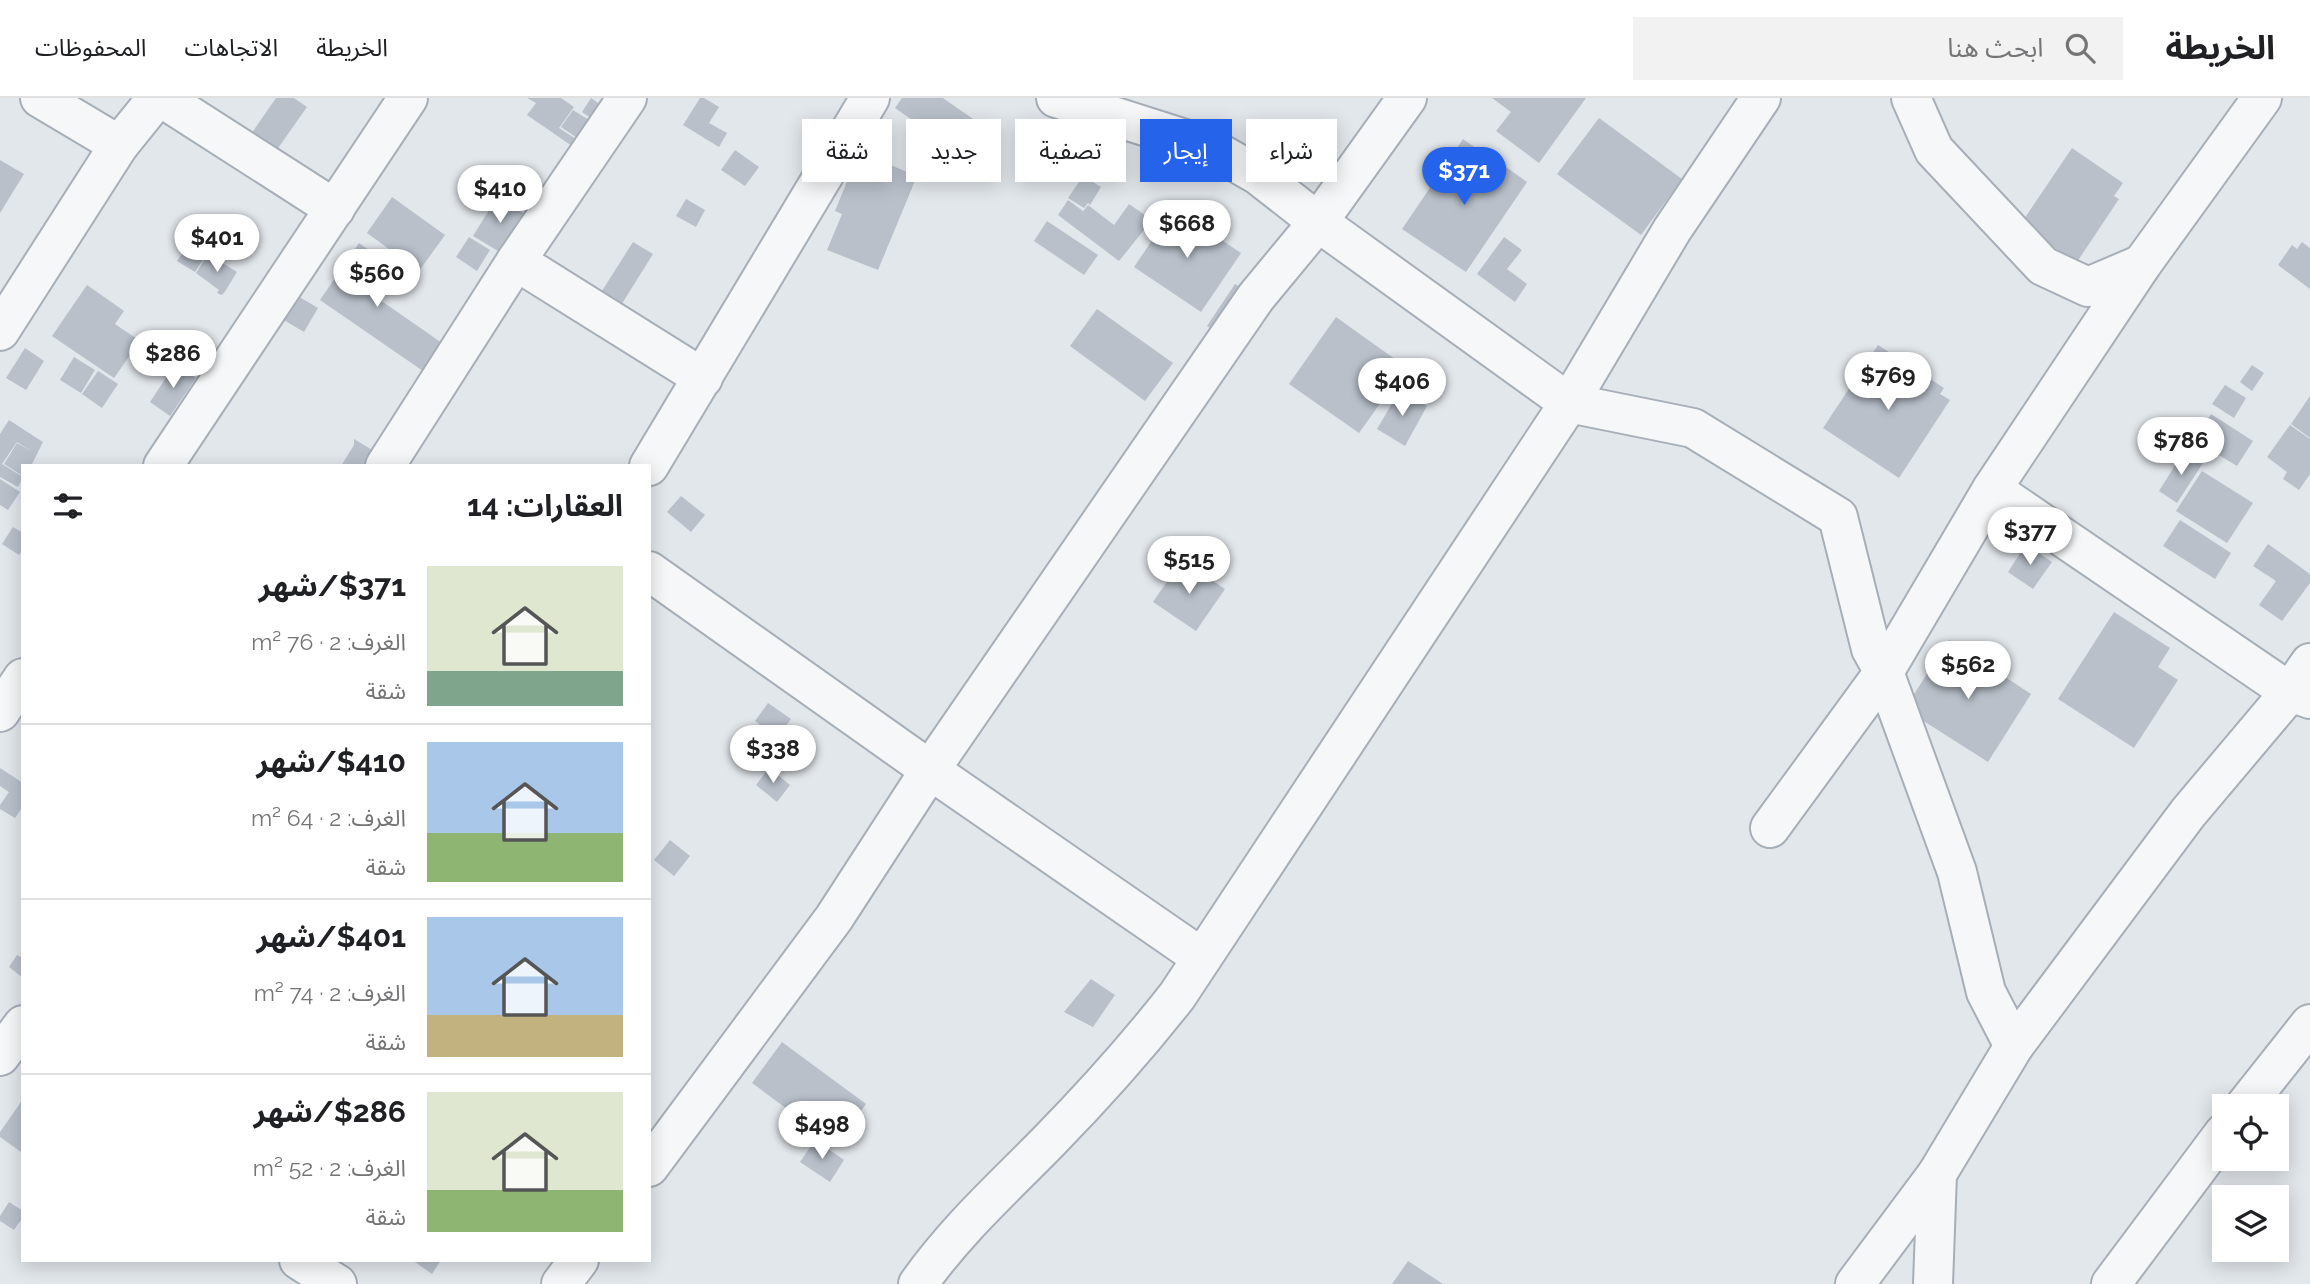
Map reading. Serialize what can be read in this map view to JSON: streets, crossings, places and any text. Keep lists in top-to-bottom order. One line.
{"page":{"header":"الخريطة","search":"ابحث هنا","nav":["الخريطة","الاتجاهات","المحفوظات"],"chip":["شراء","إيجار","تصفية","جديد","شقة"],"price":["$371","$410","$668","$401","$560","$286","$769","$406","$786","$377","$515","$562","$338","$498"],"heading":"العقارات: 14","list":[{"name":"$371/شهر","note":"الغرف: 2 · 76 m² · شقة"},{"name":"$410/شهر","note":"الغرف: 2 · 64 m² · شقة"},{"name":"$401/شهر","note":"الغرف: 2 · 74 m² · شقة"},{"name":"$286/شهر","note":"الغرف: 2 · 52 m² · شقة"}]}}
